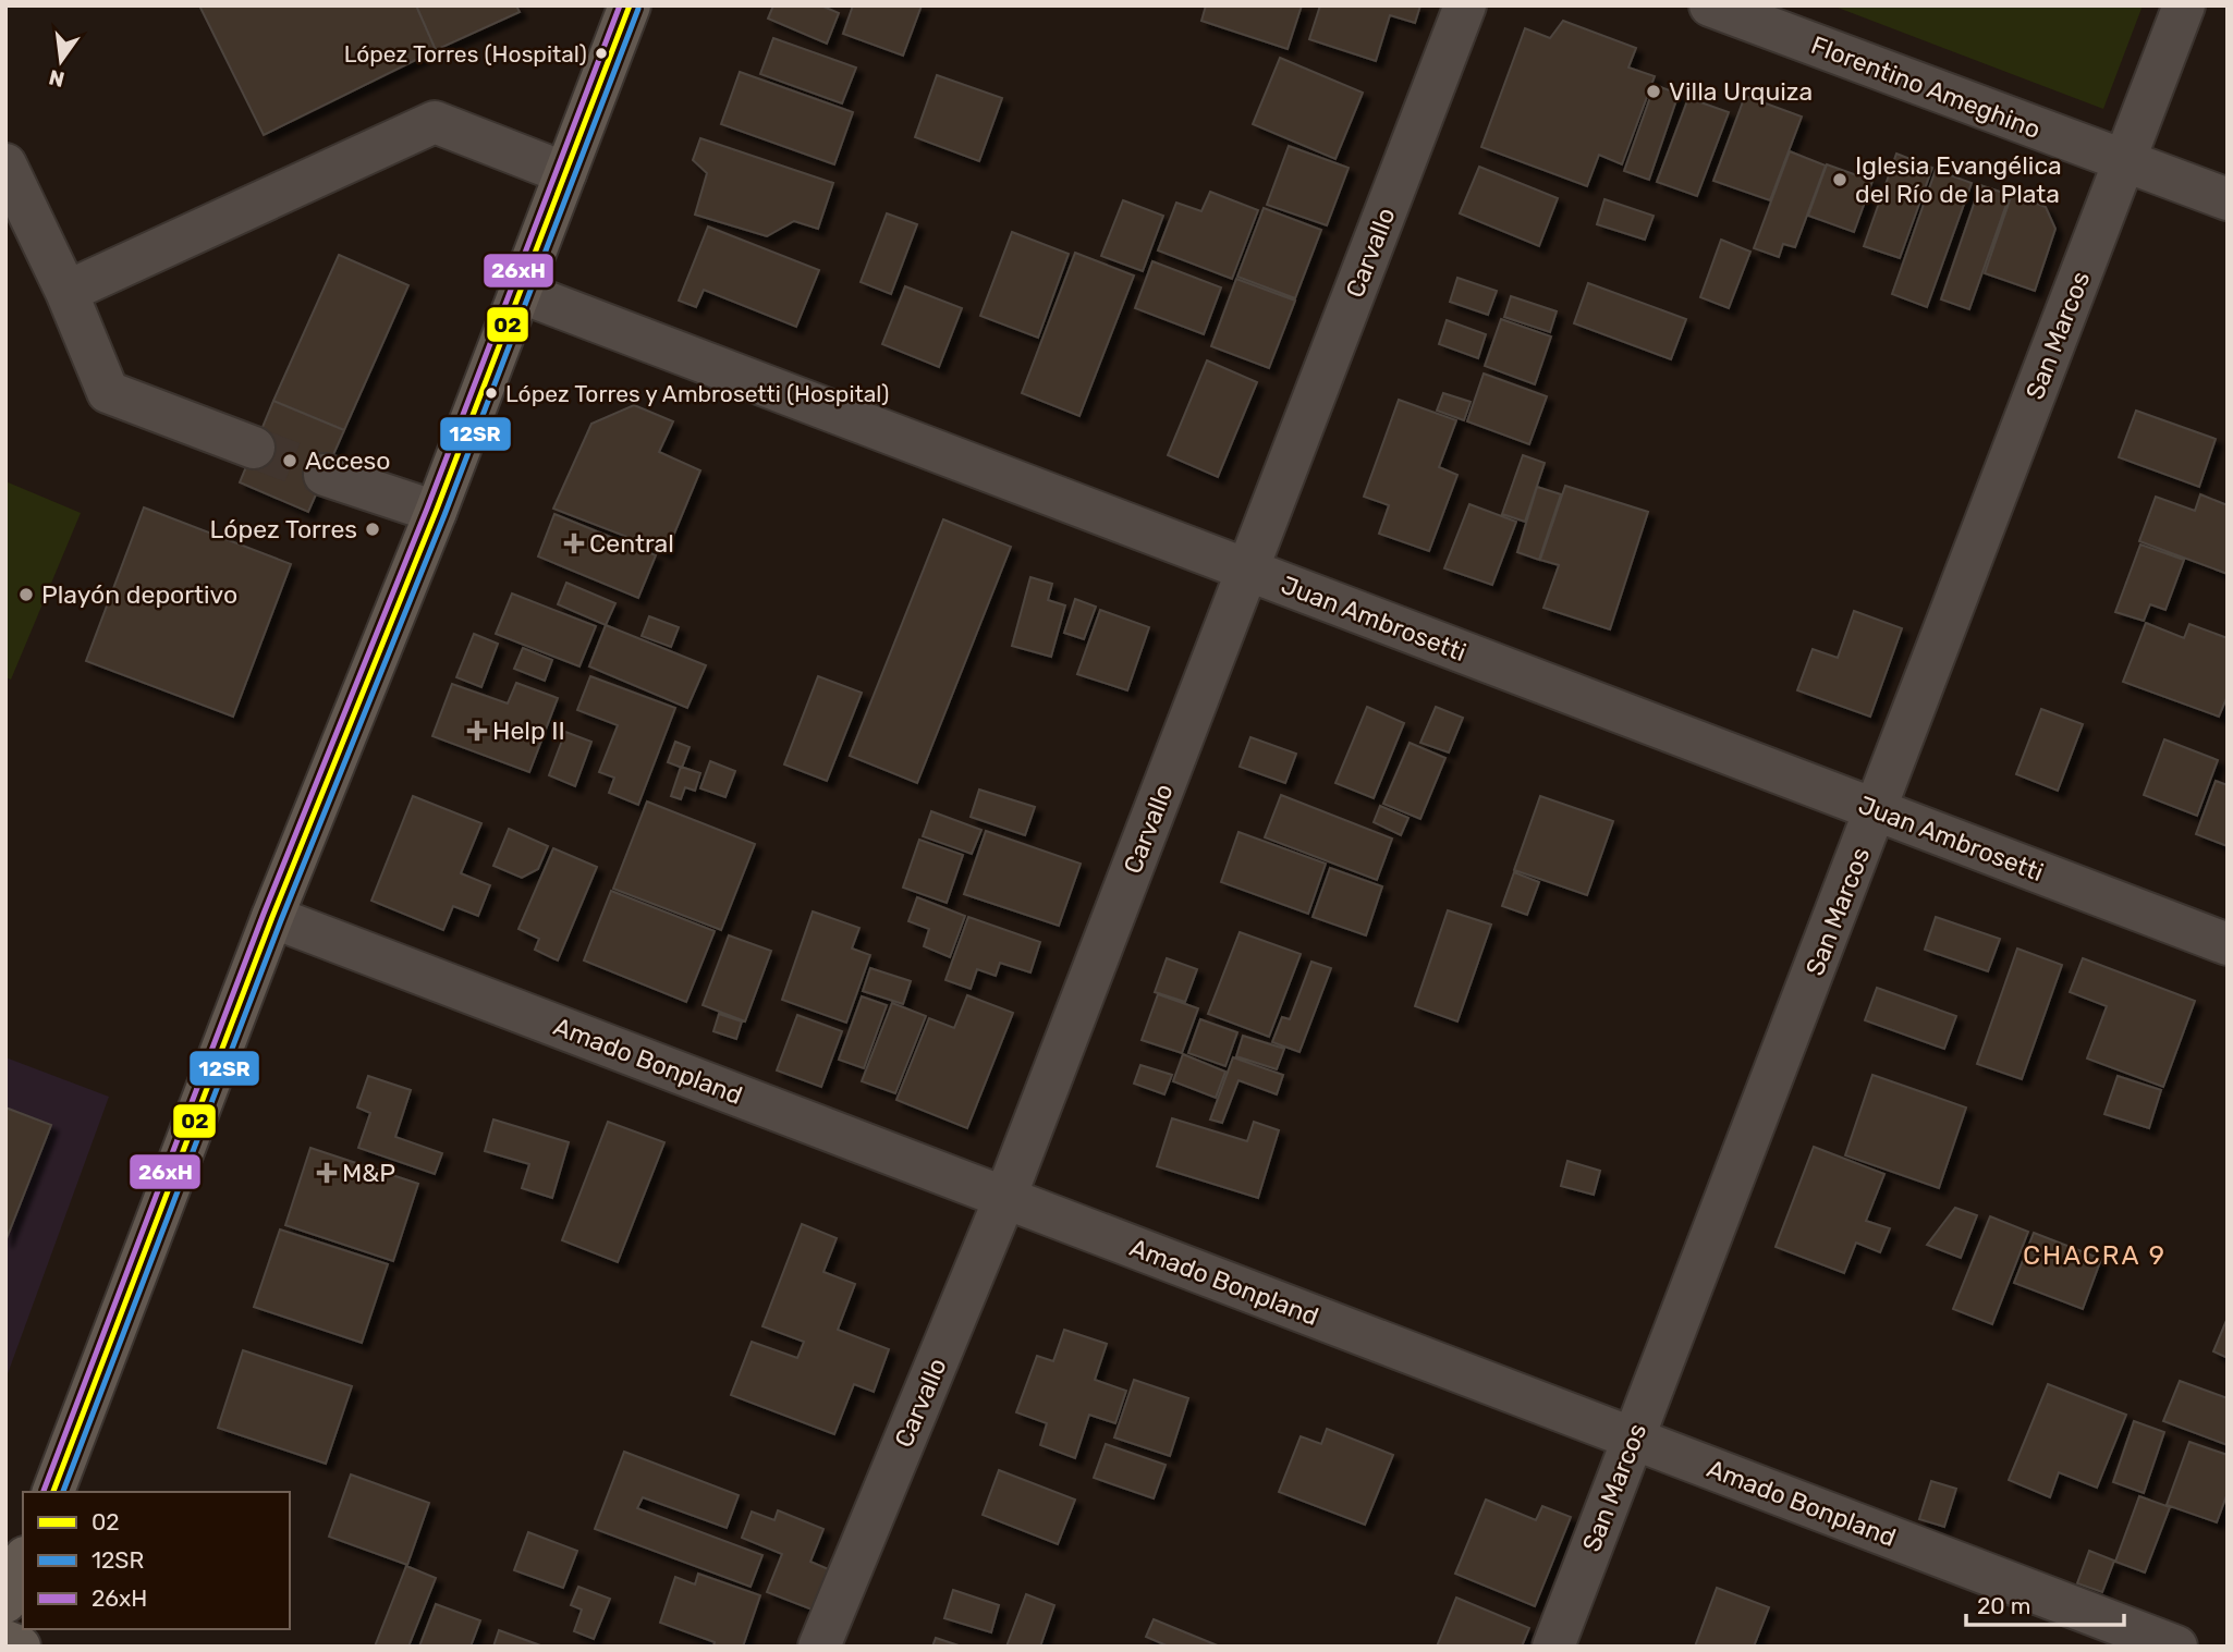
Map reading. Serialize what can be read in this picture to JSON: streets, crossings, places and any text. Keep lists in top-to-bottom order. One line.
{"streets":{"street":["Florentino Ameghino","Carvallo","San Marcos","Juan Ambrosetti","Amado Bonpland"]},"crossings":[["Florentino Ameghino","San Marcos"],["Carvallo","Juan Ambrosetti"],["Carvallo","Amado Bonpland"],["San Marcos","Juan Ambrosetti"],["San Marcos","Amado Bonpland"]],"districts":["CHACRA 9"],"places":{"other":["López Torres (Hospital)","Villa Urquiza","Iglesia Evangélica del Río de la Plata","López Torres y Ambrosetti (Hospital)","Acceso","López Torres","Playón deportivo"],"health":["Central","Help II","M&P"]},"lines":["transit line 02","transit line 26xH","transit line 12SR"],"legend":["02","12SR","26xH"],"scale_bar":"20 m","north":"bottom"}
